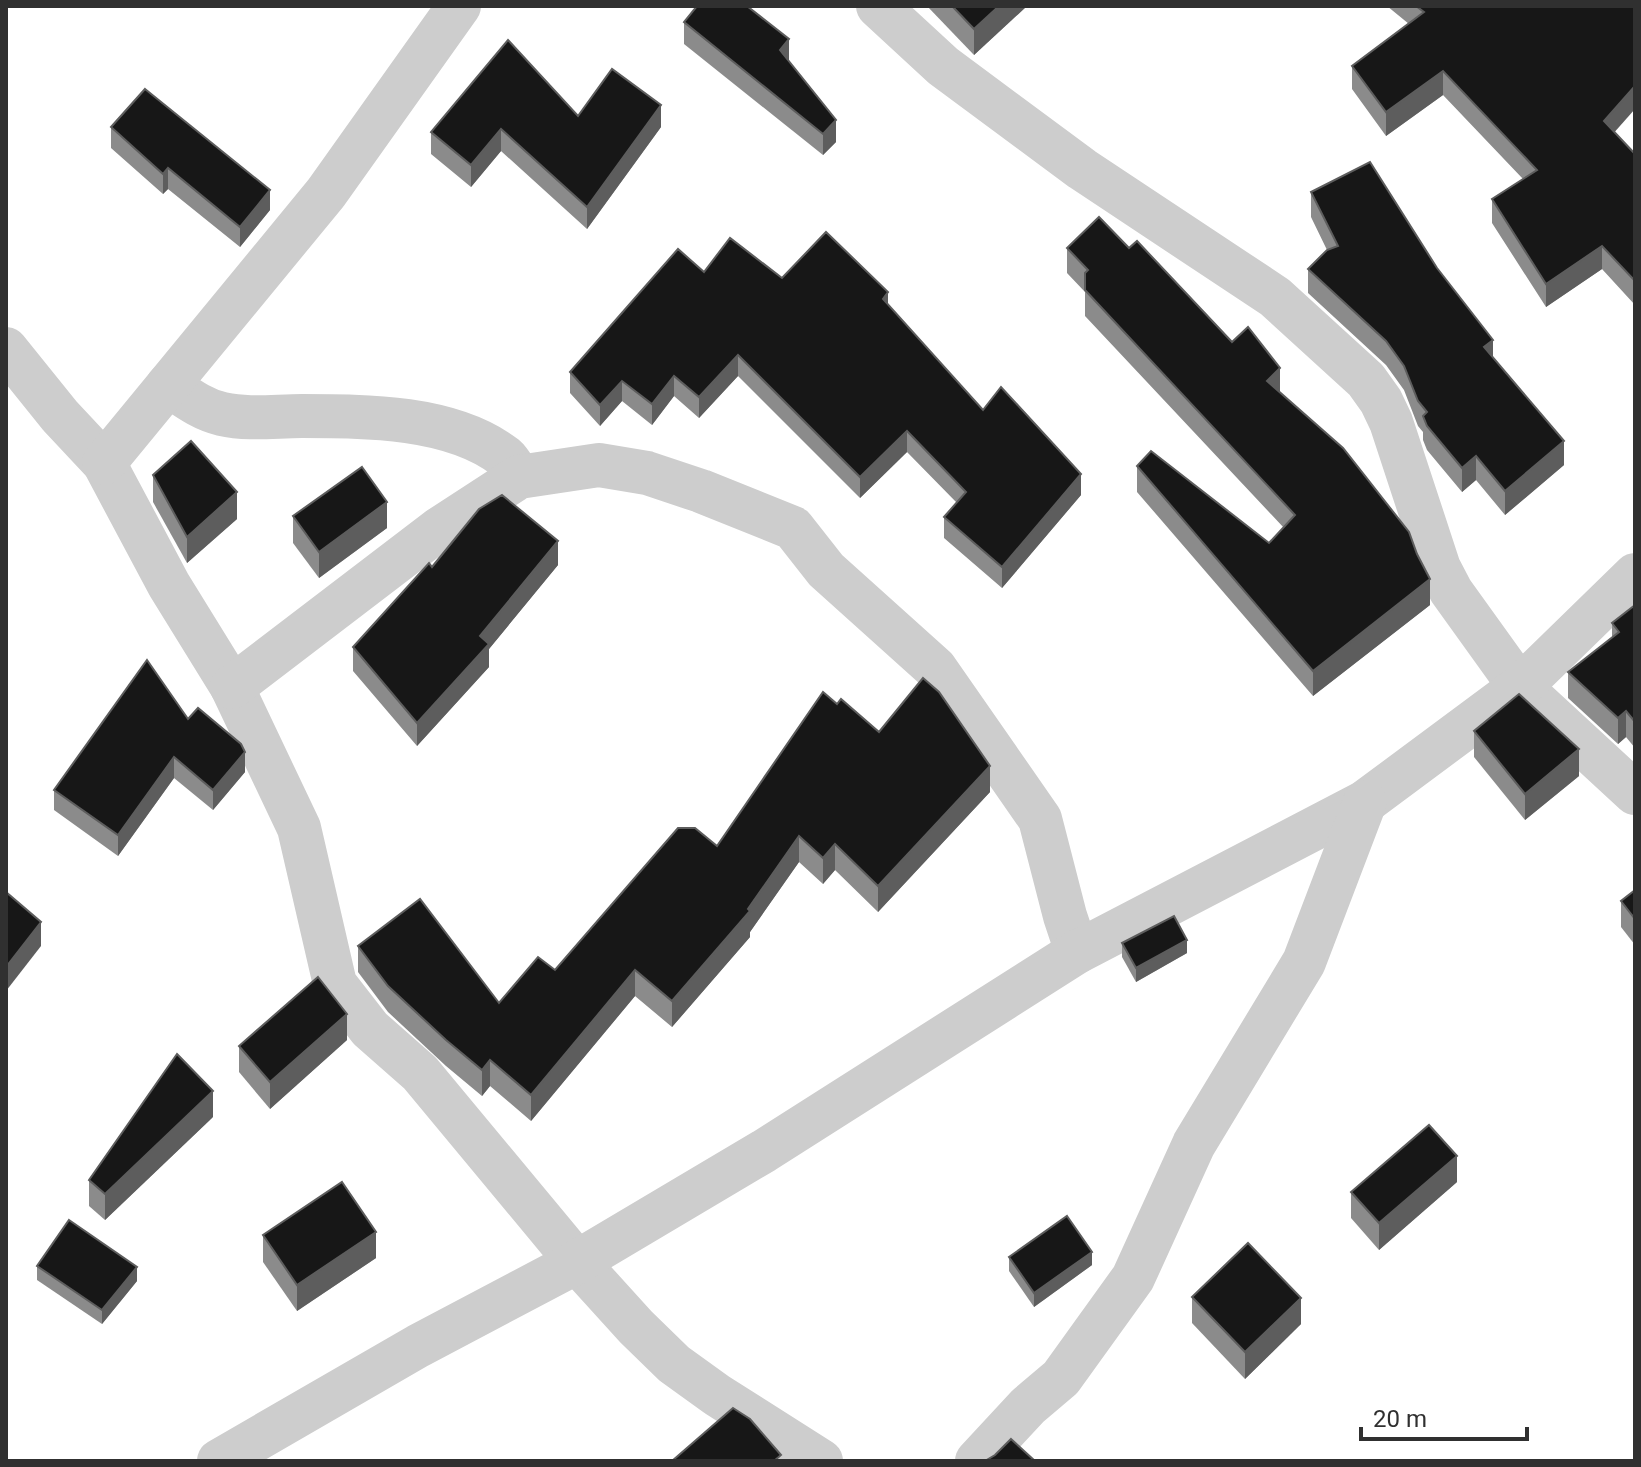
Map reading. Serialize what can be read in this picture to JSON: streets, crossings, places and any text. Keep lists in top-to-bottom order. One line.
{"scale_bar":"20 m"}
